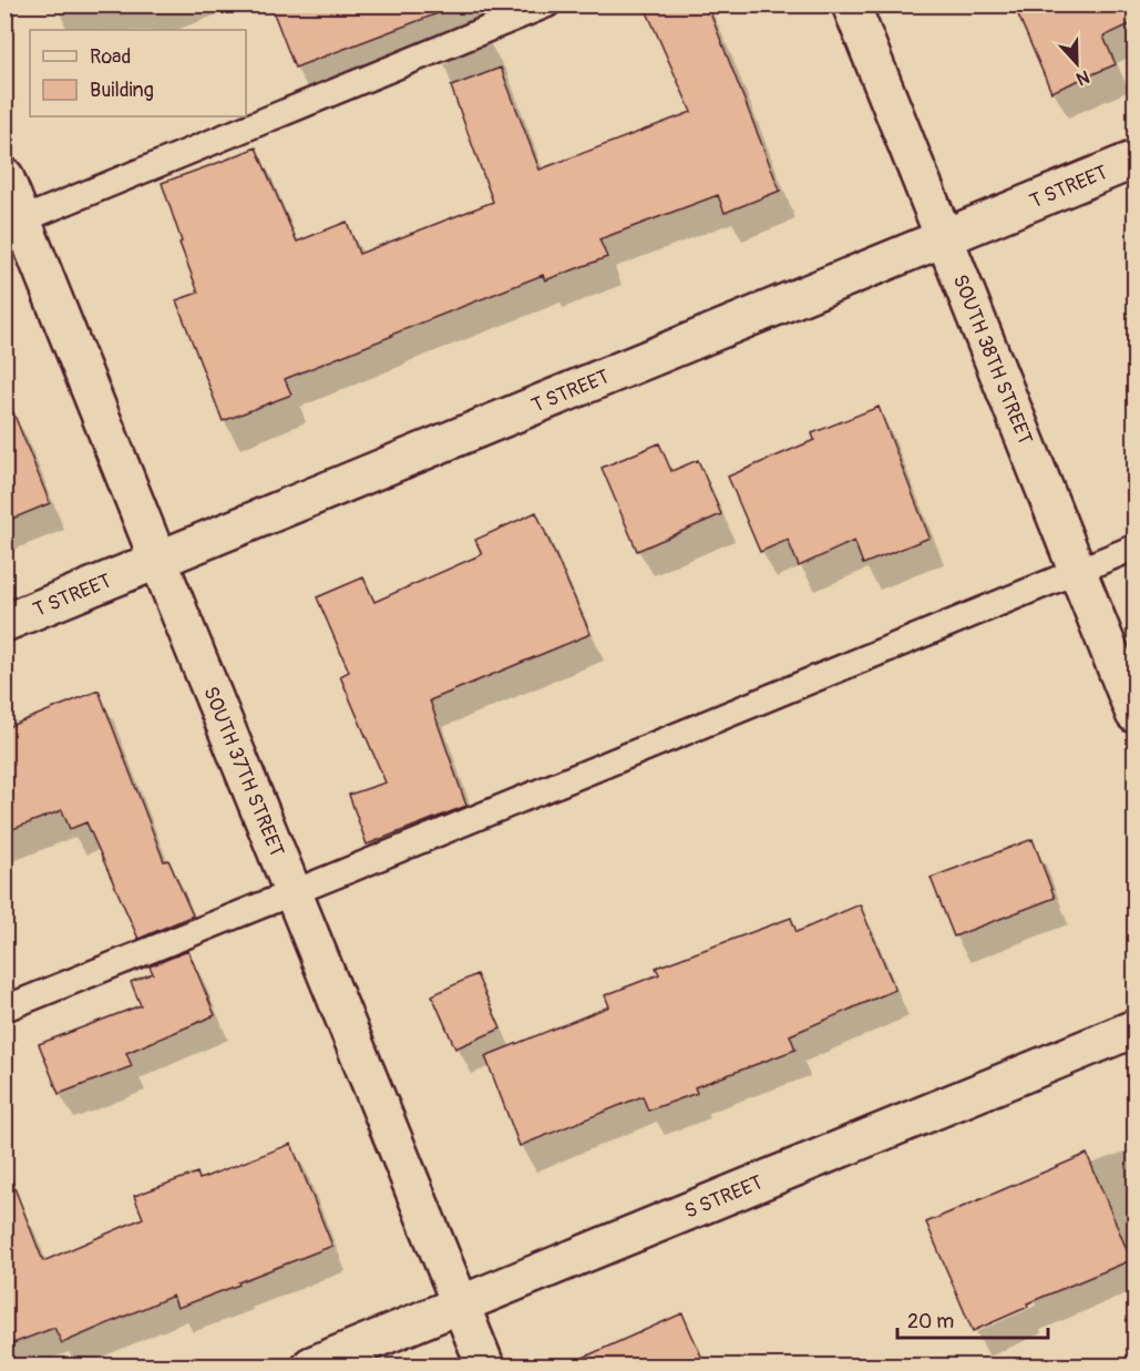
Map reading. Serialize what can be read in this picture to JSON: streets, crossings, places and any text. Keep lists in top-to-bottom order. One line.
{"streets":{"street":["T STREET","SOUTH 38TH STREET","SOUTH 37TH STREET","S STREET"]},"crossings":[["T STREET","SOUTH 38TH STREET"],["T STREET","SOUTH 37TH STREET"],["SOUTH 37TH STREET","S STREET"]],"legend":["Road","Building"],"scale_bar":"20 m","north":"bottom"}
